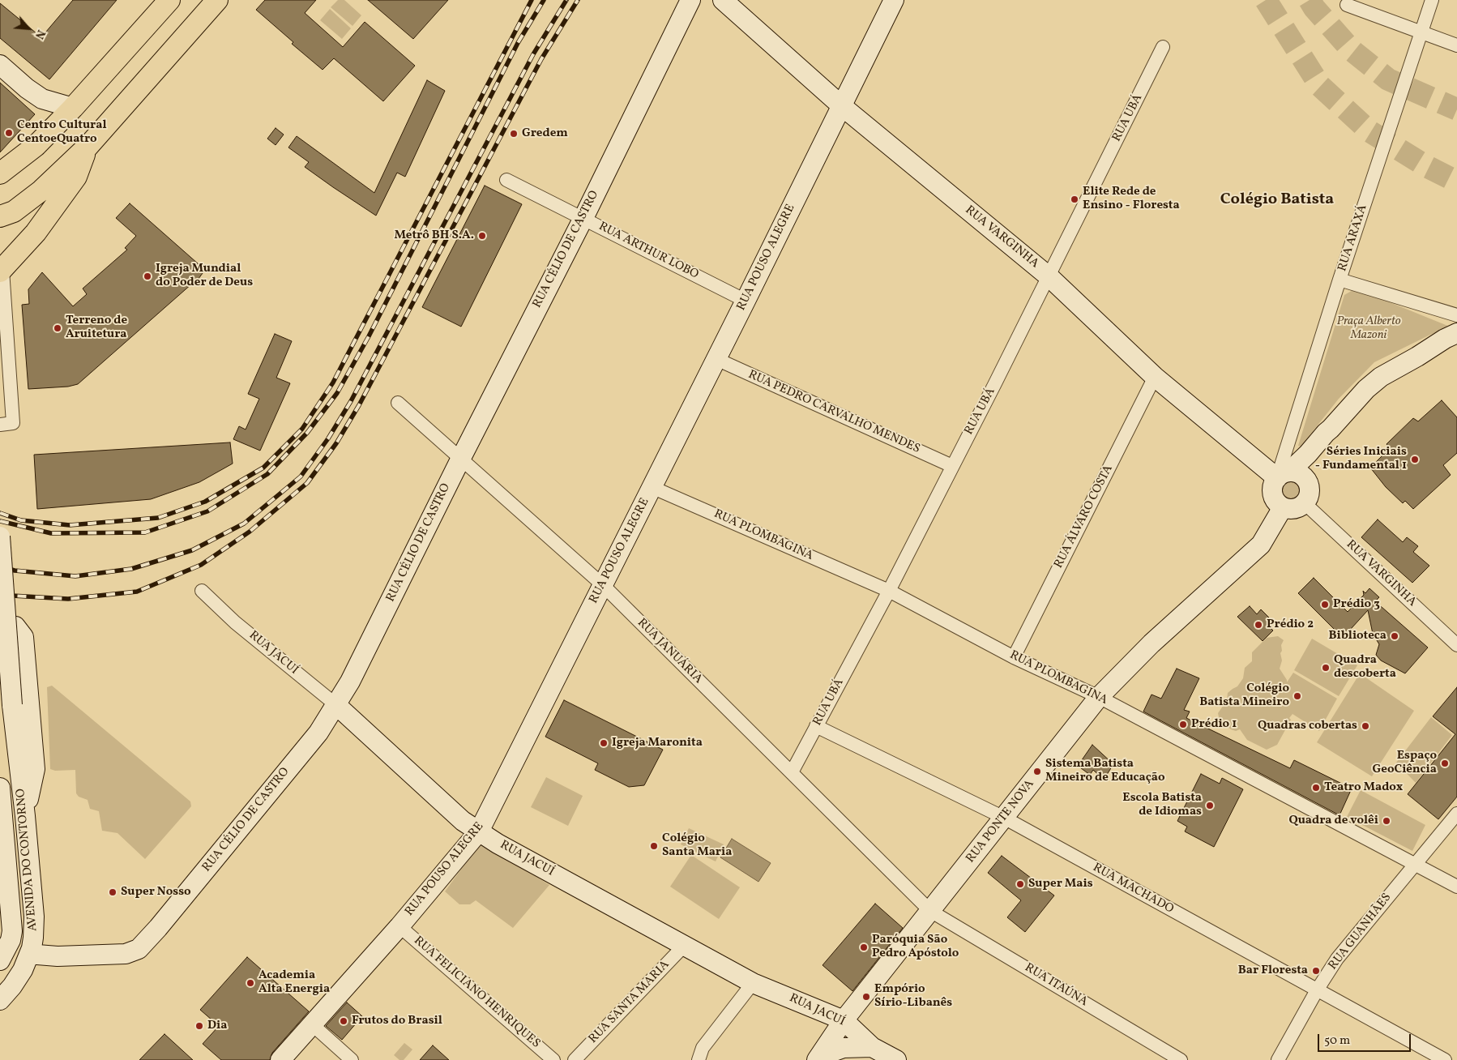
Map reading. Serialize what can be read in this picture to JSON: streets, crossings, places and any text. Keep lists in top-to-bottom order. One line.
{"streets":{"street":["RUA UBÁ","RUA VARGINHA","RUA ARAXÁ","RUA CÉLIO DE CASTRO","RUA ARTHUR LOBO","RUA POUSO ALEGRE","RUA PEDRO CARVALHO MENDES","RUA ÁLVARO COSTA","RUA PLOMBAGINA","RUA JANUÁRIA","RUA JACUÍ","RUA PONTE NOVA","AVENIDA DO CONTORNO","RUA MACHADO","RUA GUANHÃES","RUA ITAÚNA","RUA FELICIANO HENRIQUES","RUA SANTA MARIA"]},"crossings":[["RUA UBÁ","RUA VARGINHA"],["RUA UBÁ","RUA PEDRO CARVALHO MENDES"],["RUA UBÁ","RUA PLOMBAGINA"],["RUA UBÁ","RUA JANUÁRIA"],["RUA UBÁ","RUA MACHADO"],["RUA VARGINHA","RUA ARAXÁ"],["RUA VARGINHA","RUA POUSO ALEGRE"],["RUA VARGINHA","RUA ÁLVARO COSTA"],["RUA VARGINHA","RUA PONTE NOVA"],["RUA ARAXÁ","RUA PONTE NOVA"],["RUA CÉLIO DE CASTRO","RUA ARTHUR LOBO"],["RUA CÉLIO DE CASTRO","RUA JANUÁRIA"],["RUA CÉLIO DE CASTRO","RUA JACUÍ"],["RUA CÉLIO DE CASTRO","AVENIDA DO CONTORNO"],["RUA ARTHUR LOBO","RUA POUSO ALEGRE"],["RUA POUSO ALEGRE","RUA PEDRO CARVALHO MENDES"],["RUA POUSO ALEGRE","RUA PLOMBAGINA"],["RUA POUSO ALEGRE","RUA JANUÁRIA"],["RUA POUSO ALEGRE","RUA JACUÍ"],["RUA POUSO ALEGRE","RUA FELICIANO HENRIQUES"],["RUA ÁLVARO COSTA","RUA PLOMBAGINA"],["RUA PLOMBAGINA","RUA PONTE NOVA"],["RUA PLOMBAGINA","RUA GUANHÃES"],["RUA JANUÁRIA","RUA PONTE NOVA"],["RUA JANUÁRIA","RUA ITAÚNA"],["RUA JACUÍ","RUA PONTE NOVA"],["RUA JACUÍ","RUA SANTA MARIA"],["RUA PONTE NOVA","RUA MACHADO"],["RUA PONTE NOVA","RUA ITAÚNA"],["RUA MACHADO","RUA GUANHÃES"]],"districts":["Colégio Batista"],"parks":["Praça Alberto Mazoni"],"places":["Centro Cultural CentoeQuatro","Gredem","Elite Rede de Ensino - Floresta","Metrô BH S.A.","Igreja Mundial do Poder de Deus","Terreno de Aruitetura","Séries Iniciais - Fundamental 1","Prédio 3","Prédio 2","Biblioteca","Quadra descoberta","Colégio Batista Mineiro","Prédio 1","Quadras cobertas","Igreja Maronita","Espaço GeoCiência","Sistema Batista Mineiro de Educação","Teatro Madox","Escola Batista de Idiomas","Quadra de volêi","Colégio Santa Maria","Super Mais","Super Nosso","Paróquia São Pedro Apóstolo","Bar Floresta","Academia Alta Energia","Empório Sírio-Libanês","Frutos do Brasil","Dia"],"scale_bar":"50 m","north":"bottom right"}
